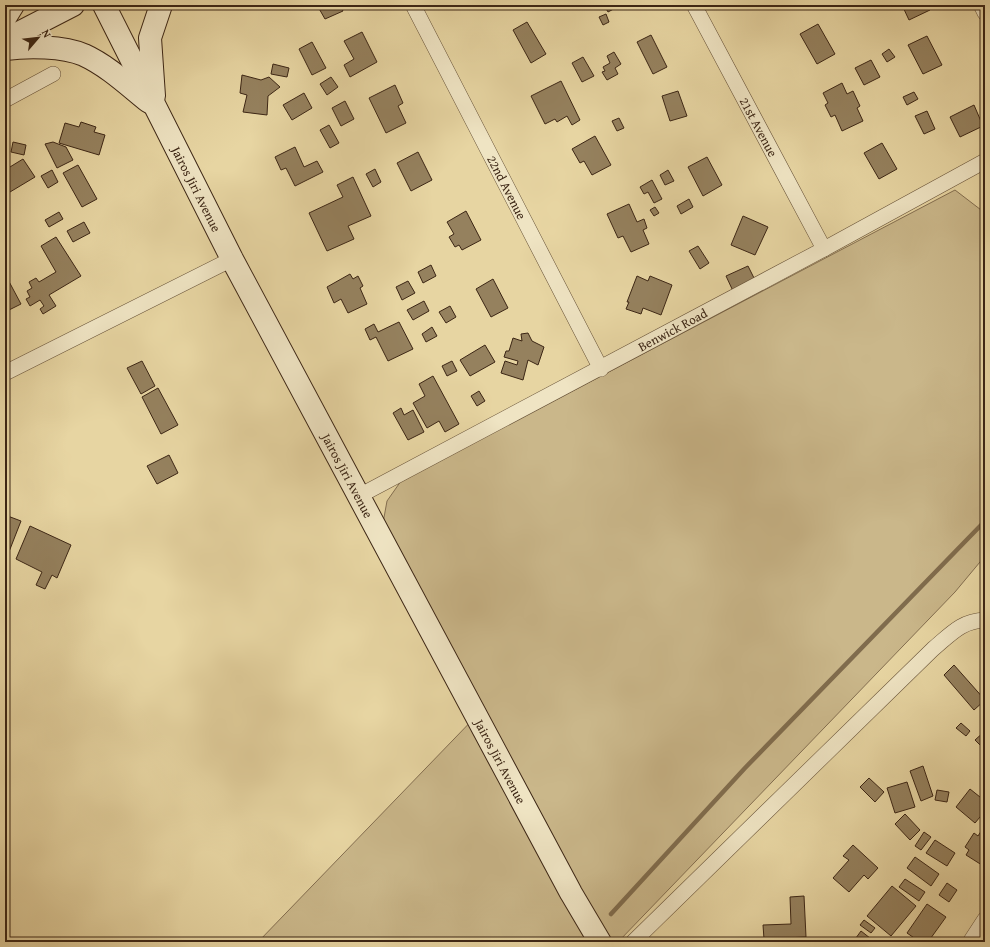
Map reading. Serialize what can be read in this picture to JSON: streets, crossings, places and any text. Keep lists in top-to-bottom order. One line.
{"streets":{"main road":["Jairos Jiri Avenue"],"street":["21st Avenue","22nd Avenue","Benwick Road"]},"crossings":[["21st Avenue","Benwick Road"],["22nd Avenue","Benwick Road"],["Jairos Jiri Avenue","Benwick Road"]],"north":"top right"}
